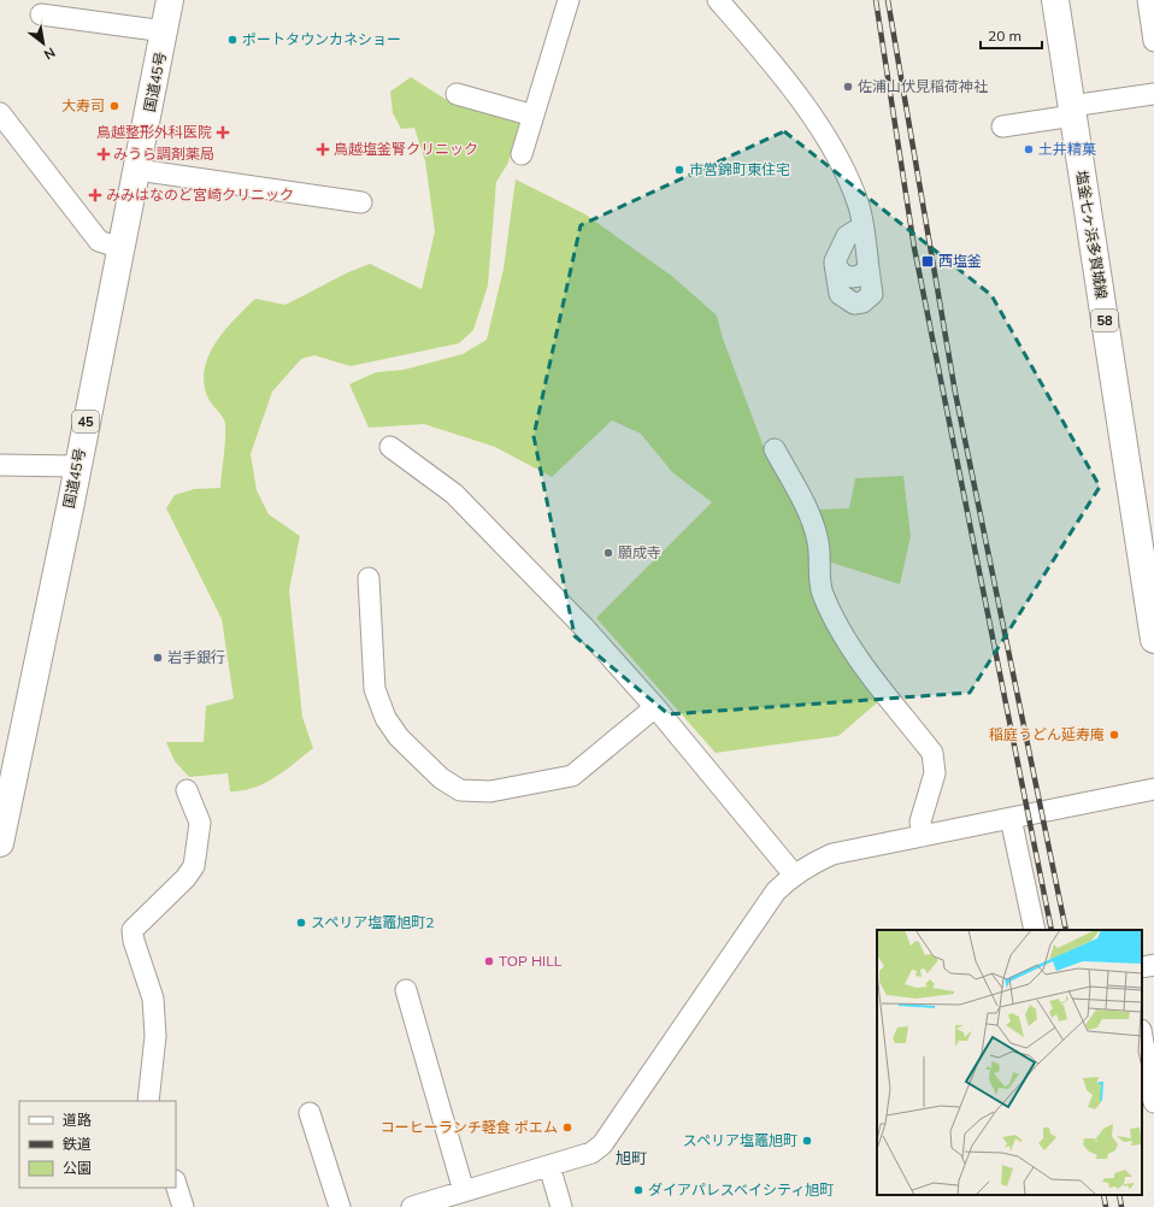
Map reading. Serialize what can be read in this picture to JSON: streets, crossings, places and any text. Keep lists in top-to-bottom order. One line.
{"streets":{"main road":["国道45号","塩釜七ヶ浜多賀城線","58","45"]},"districts":["旭町"],"places":{"other":["ポートタウンカネショー","佐浦山伏見稲荷神社","大寿司","土井精菓","市営錦町東住宅","願成寺","岩手銀行","稲庭うどん延寿庵","スペリア塩竈旭町2","TOP HILL","コーヒーランチ軽食 ポエム","スペリア塩竈旭町","ダイアパレスベイシティ旭町"],"health":["鳥越整形外科医院","鳥越塩釜腎クリニック","みうら調剤薬局","みみはなのど宮崎クリニック"],"transit":["西塩釜"]},"legend":["道路","鉄道","公園"],"scale_bar":"20 m","north":"bottom right"}
